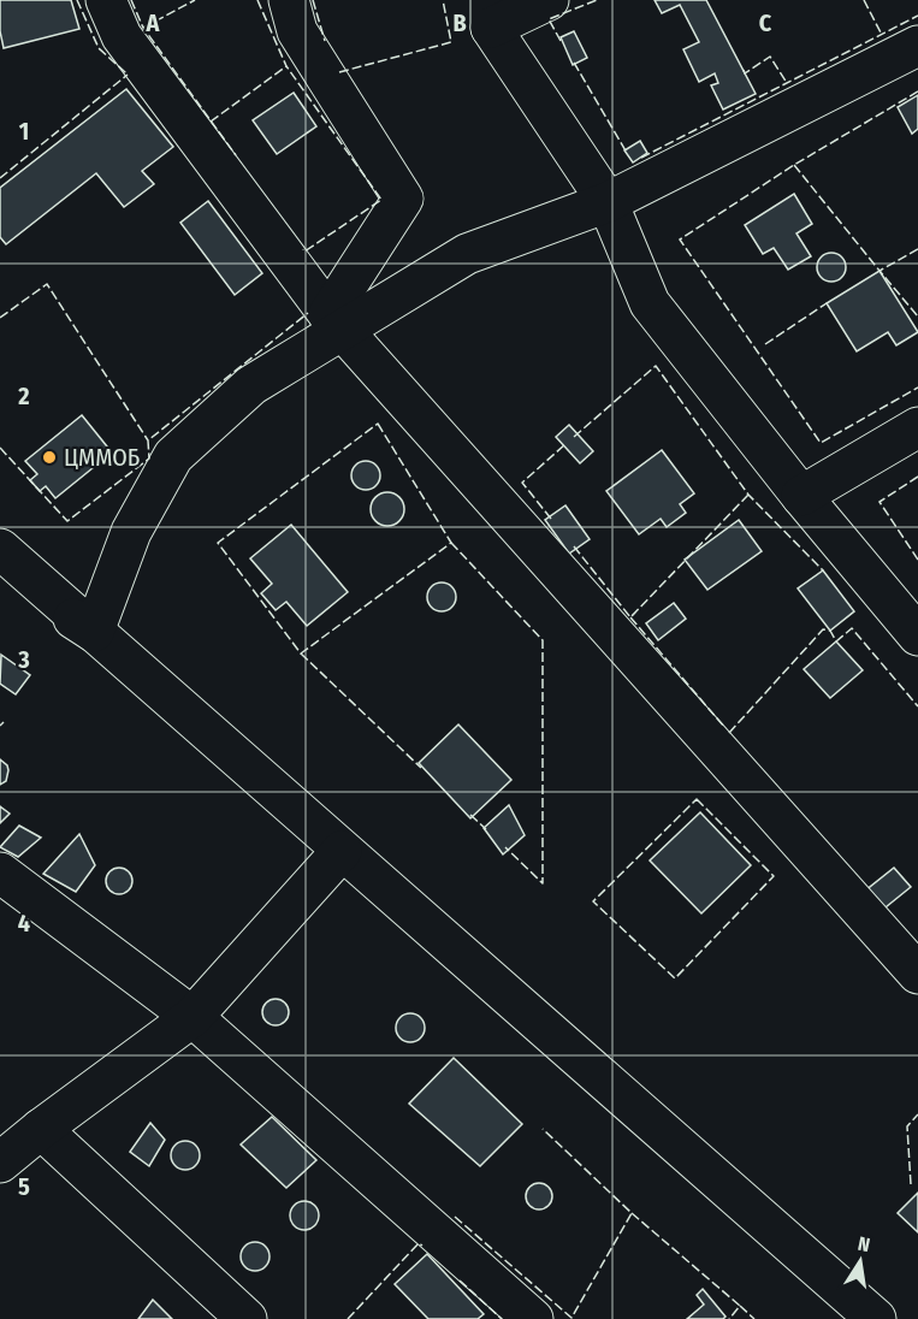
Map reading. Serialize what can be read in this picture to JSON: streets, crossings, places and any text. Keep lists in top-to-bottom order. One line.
{"places":["ЦММОБ"],"north":"top","grid":{"columns":["A","B","C"],"rows":["1","2","3","4","5"]}}
